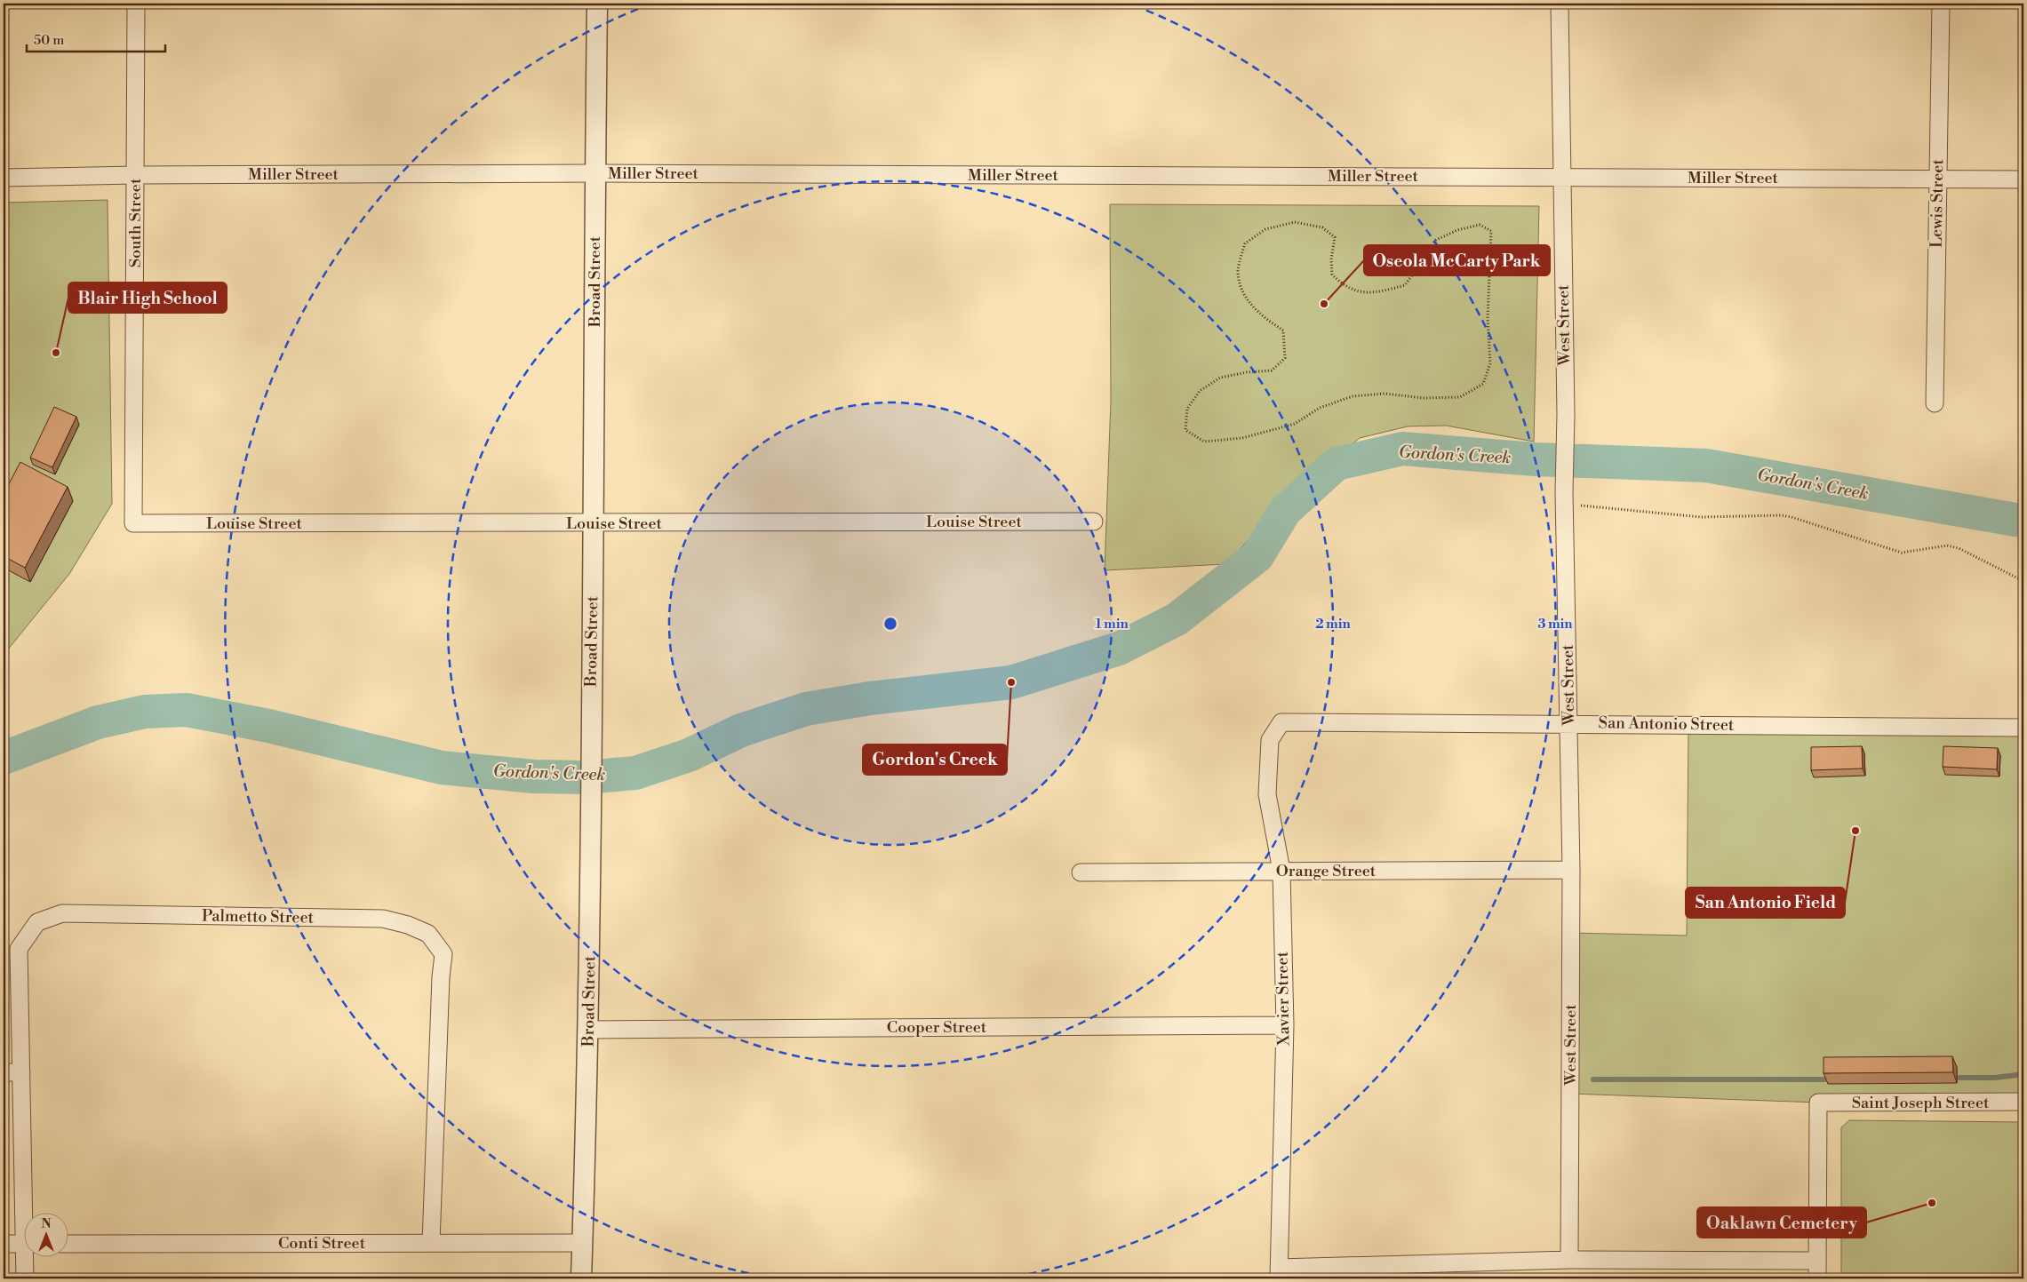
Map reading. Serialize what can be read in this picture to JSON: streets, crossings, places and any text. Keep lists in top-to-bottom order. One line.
{"streets":{"street":["Miller Street","Lewis Street","South Street","Broad Street","West Street","Louise Street","San Antonio Street","Orange Street","Palmetto Street","Xavier Street","Cooper Street","Saint Joseph Street","Conti Street"]},"crossings":[["Miller Street","Lewis Street"],["Miller Street","South Street"],["Miller Street","Broad Street"],["Miller Street","West Street"],["South Street","Louise Street"],["Broad Street","Louise Street"],["Broad Street","Cooper Street"],["Broad Street","Conti Street"],["West Street","San Antonio Street"],["West Street","Orange Street"],["San Antonio Street","Xavier Street"],["Orange Street","Xavier Street"],["Palmetto Street","Conti Street"],["Xavier Street","Cooper Street"]],"water":["Gordon's Creek"],"places":["Oseola McCarty Park","Blair High School","Gordon's Creek","San Antonio Field","Oaklawn Cemetery"],"scale_bar":"50 m","north":"top","rings":["1 min","2 min","3 min"]}
